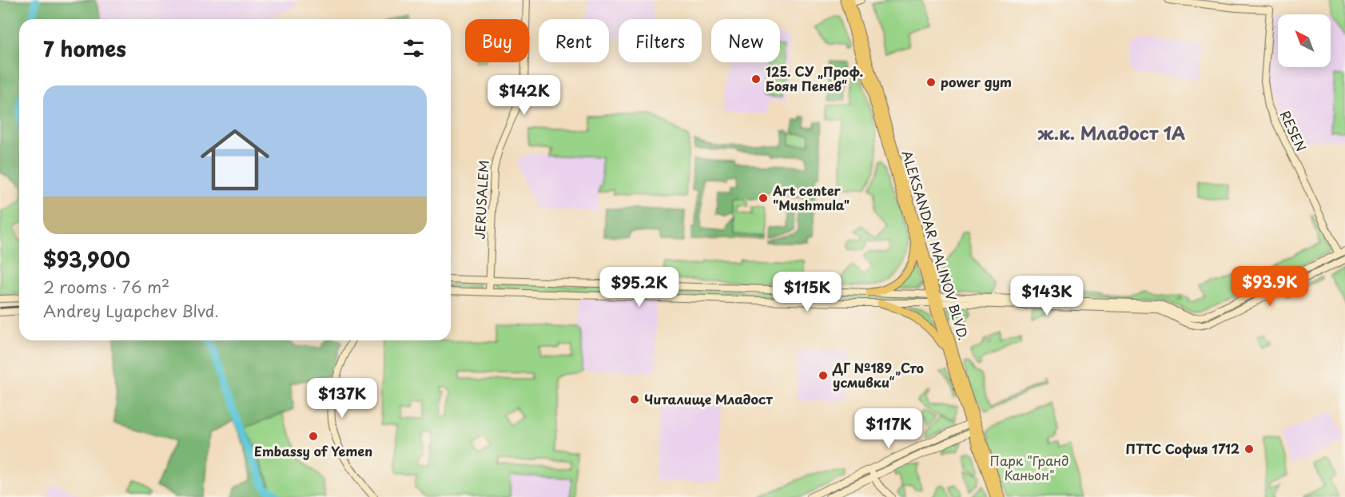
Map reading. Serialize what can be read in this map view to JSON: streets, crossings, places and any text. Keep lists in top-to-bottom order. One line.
{"streets":{"main road":["RESEN","JERUSALEM","ALEKSANDAR MALINOV BLVD."]},"districts":["ж.к. Младост 1А"],"parks":["Парк \"Гранд Каньон\""],"places":["125. СУ „Проф. Боян Пенев“","power gym","Art center \"Mushmula\"","ДГ №189 „Сто усмивки“","Читалище Младост","Embassy of Yemen","ПТТС София 1712"],"north":"top left","page":{"chip":["Buy","Rent","Filters","New"],"heading":"7 homes","price":["$142K","$93.9K","$95.2K","$115K","$143K","$137K","$117K"],"list":[{"name":"$93,900","note":"2 rooms · 76 m² · Andrey Lyapchev Blvd."}]}}
